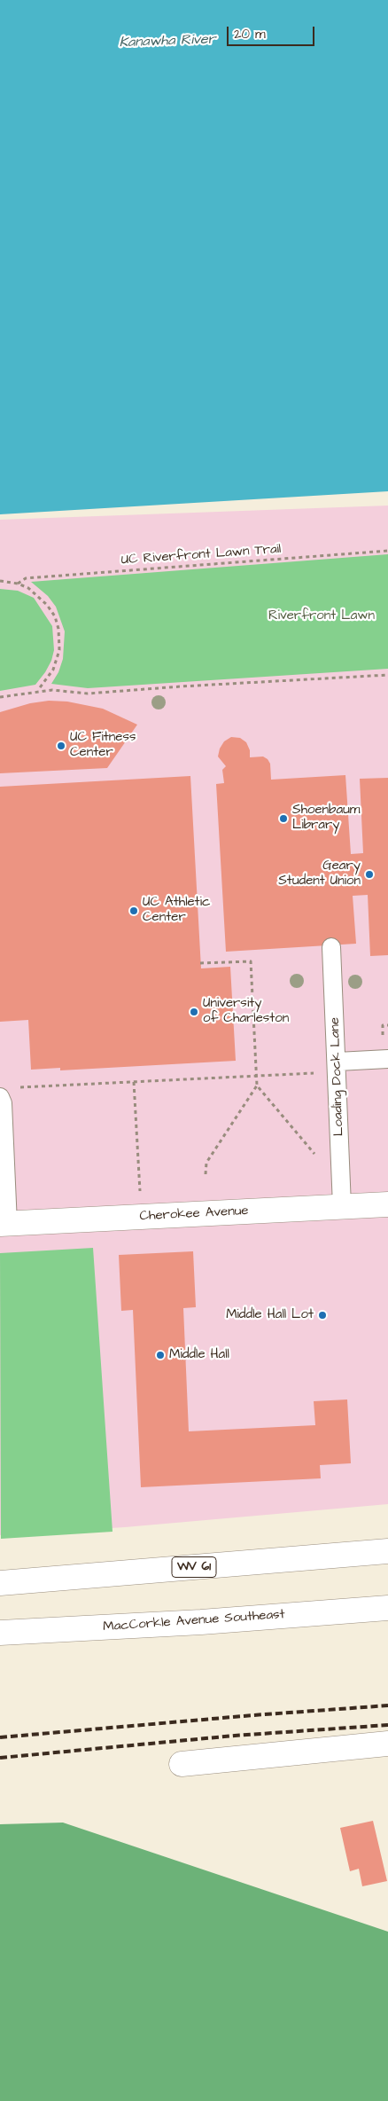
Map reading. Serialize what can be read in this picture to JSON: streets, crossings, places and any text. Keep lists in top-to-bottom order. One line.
{"streets":{"main road":["Cherokee Avenue","WV 61","MacCorkle Avenue Southeast"],"lane":["Loading Dock Lane"],"path":["UC Riverfront Lawn Trail"]},"crossings":[["Loading Dock Lane","Cherokee Avenue"]],"water":["Kanawha River"],"parks":["Riverfront Lawn"],"places":["UC Fitness Center","Shoenbaum Library","Geary Student Union","UC Athletic Center","University of Charleston","Middle Hall Lot","Middle Hall"],"scale_bar":"20 m"}
